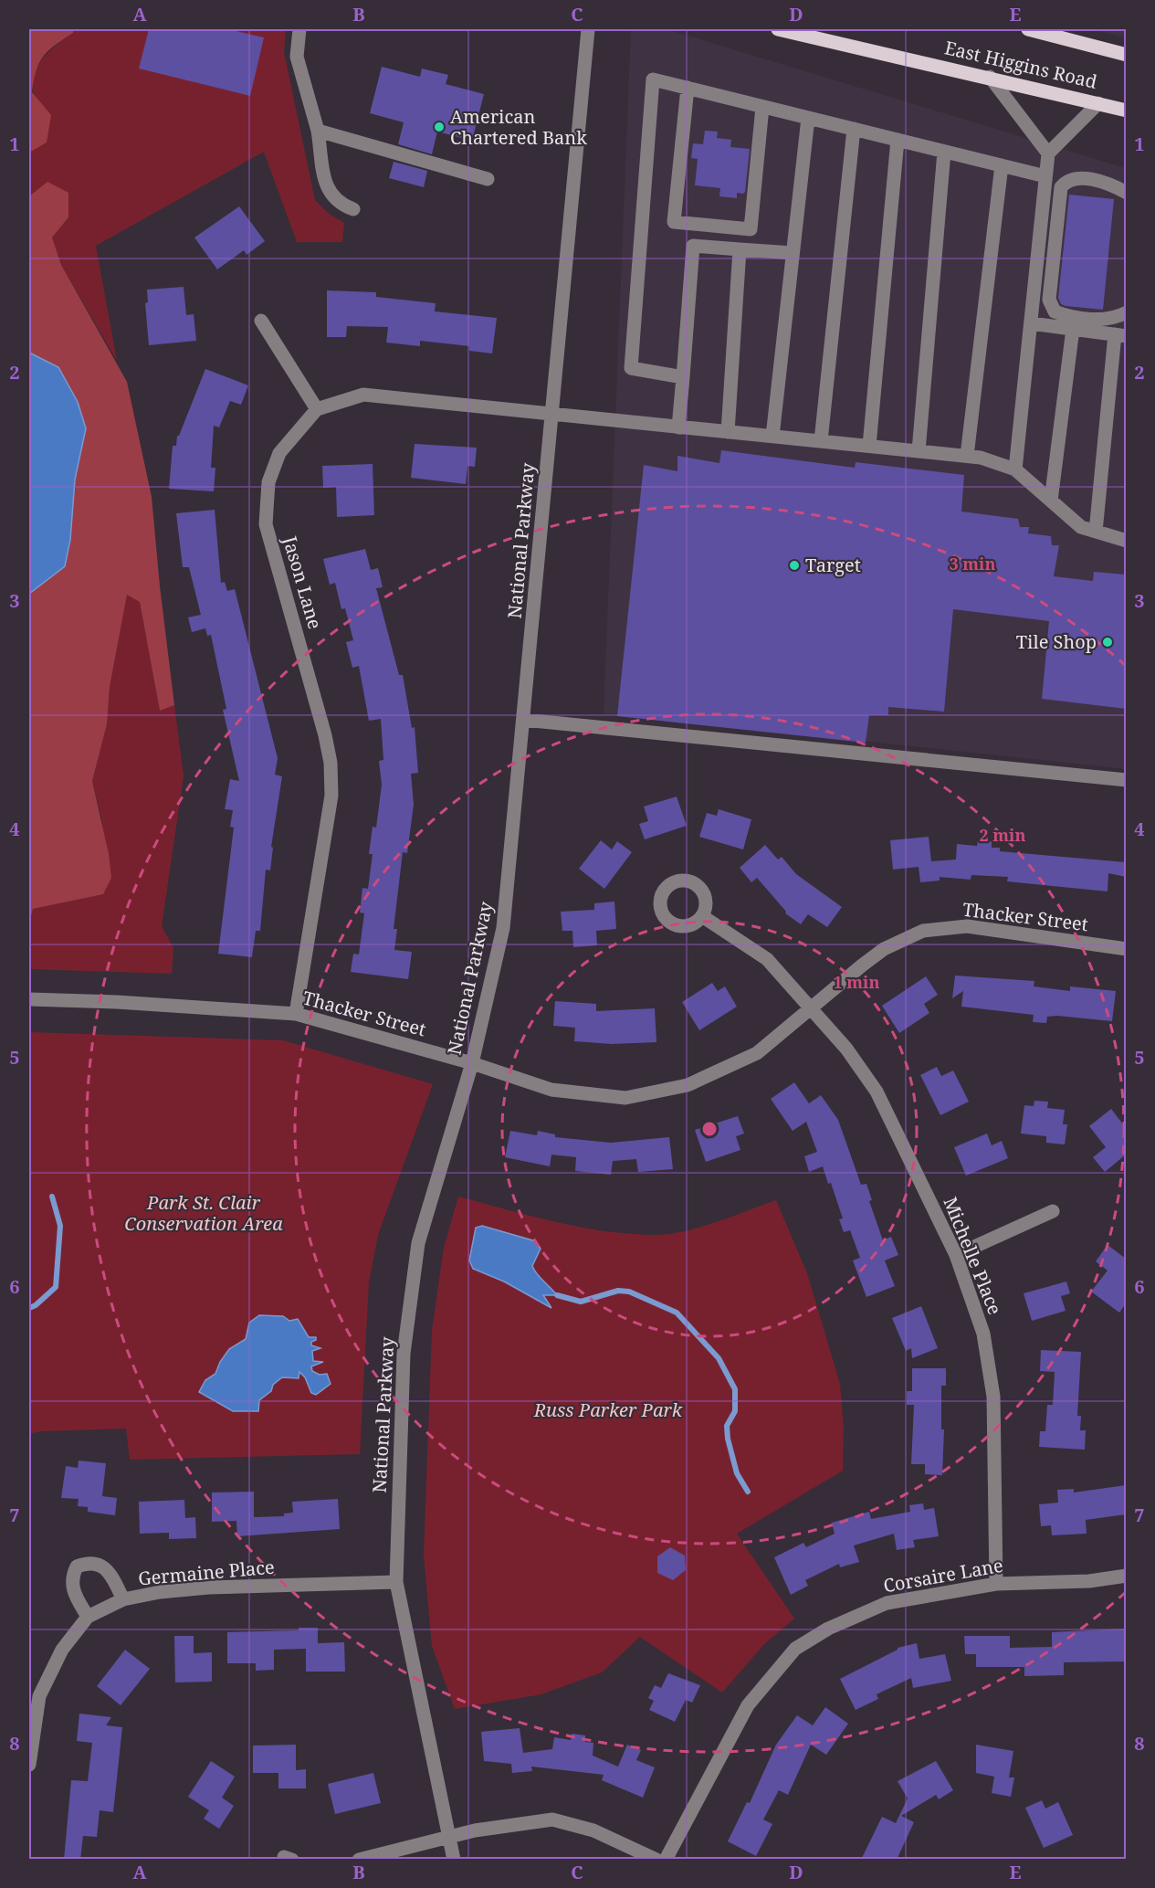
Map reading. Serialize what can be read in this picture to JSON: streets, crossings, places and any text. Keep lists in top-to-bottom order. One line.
{"streets":{"main road":["East Higgins Road"],"street":["National Parkway","Jason Lane","Thacker Street","Michelle Place","Germaine Place","Corsaire Lane"]},"crossings":[["National Parkway","Thacker Street"],["National Parkway","Germaine Place"],["Jason Lane","Thacker Street"],["Thacker Street","Michelle Place"],["Michelle Place","Corsaire Lane"]],"parks":["Park St. Clair Conservation Area","Russ Parker Park"],"places":["American Chartered Bank","Target","Tile Shop"],"grid":{"columns":["A","B","C","D","E"],"rows":["1","2","3","4","5","6","7","8"]},"rings":["3 min","2 min","1 min"]}
